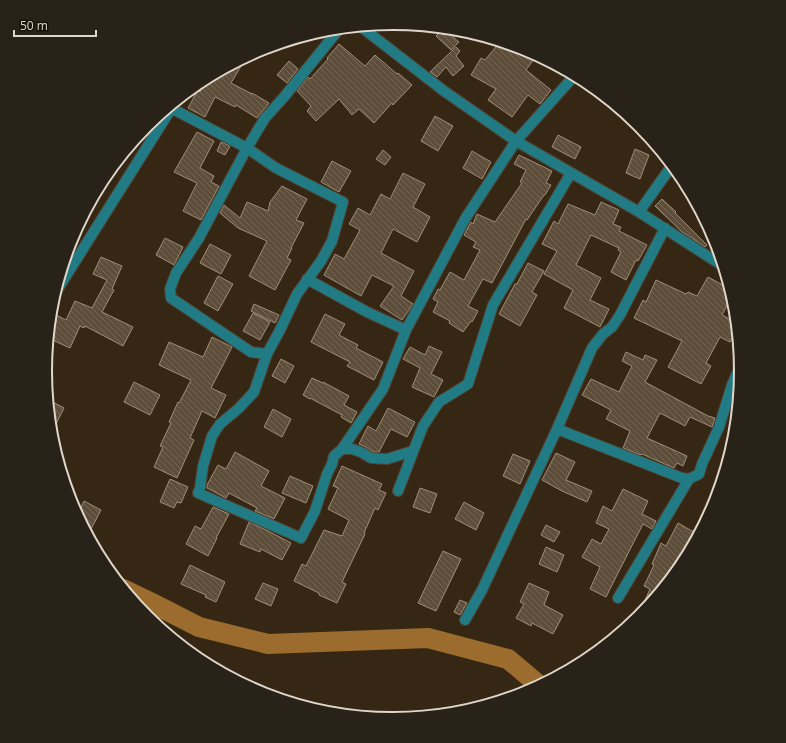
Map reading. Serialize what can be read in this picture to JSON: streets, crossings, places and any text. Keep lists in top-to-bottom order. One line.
{"scale_bar":"50 m"}
